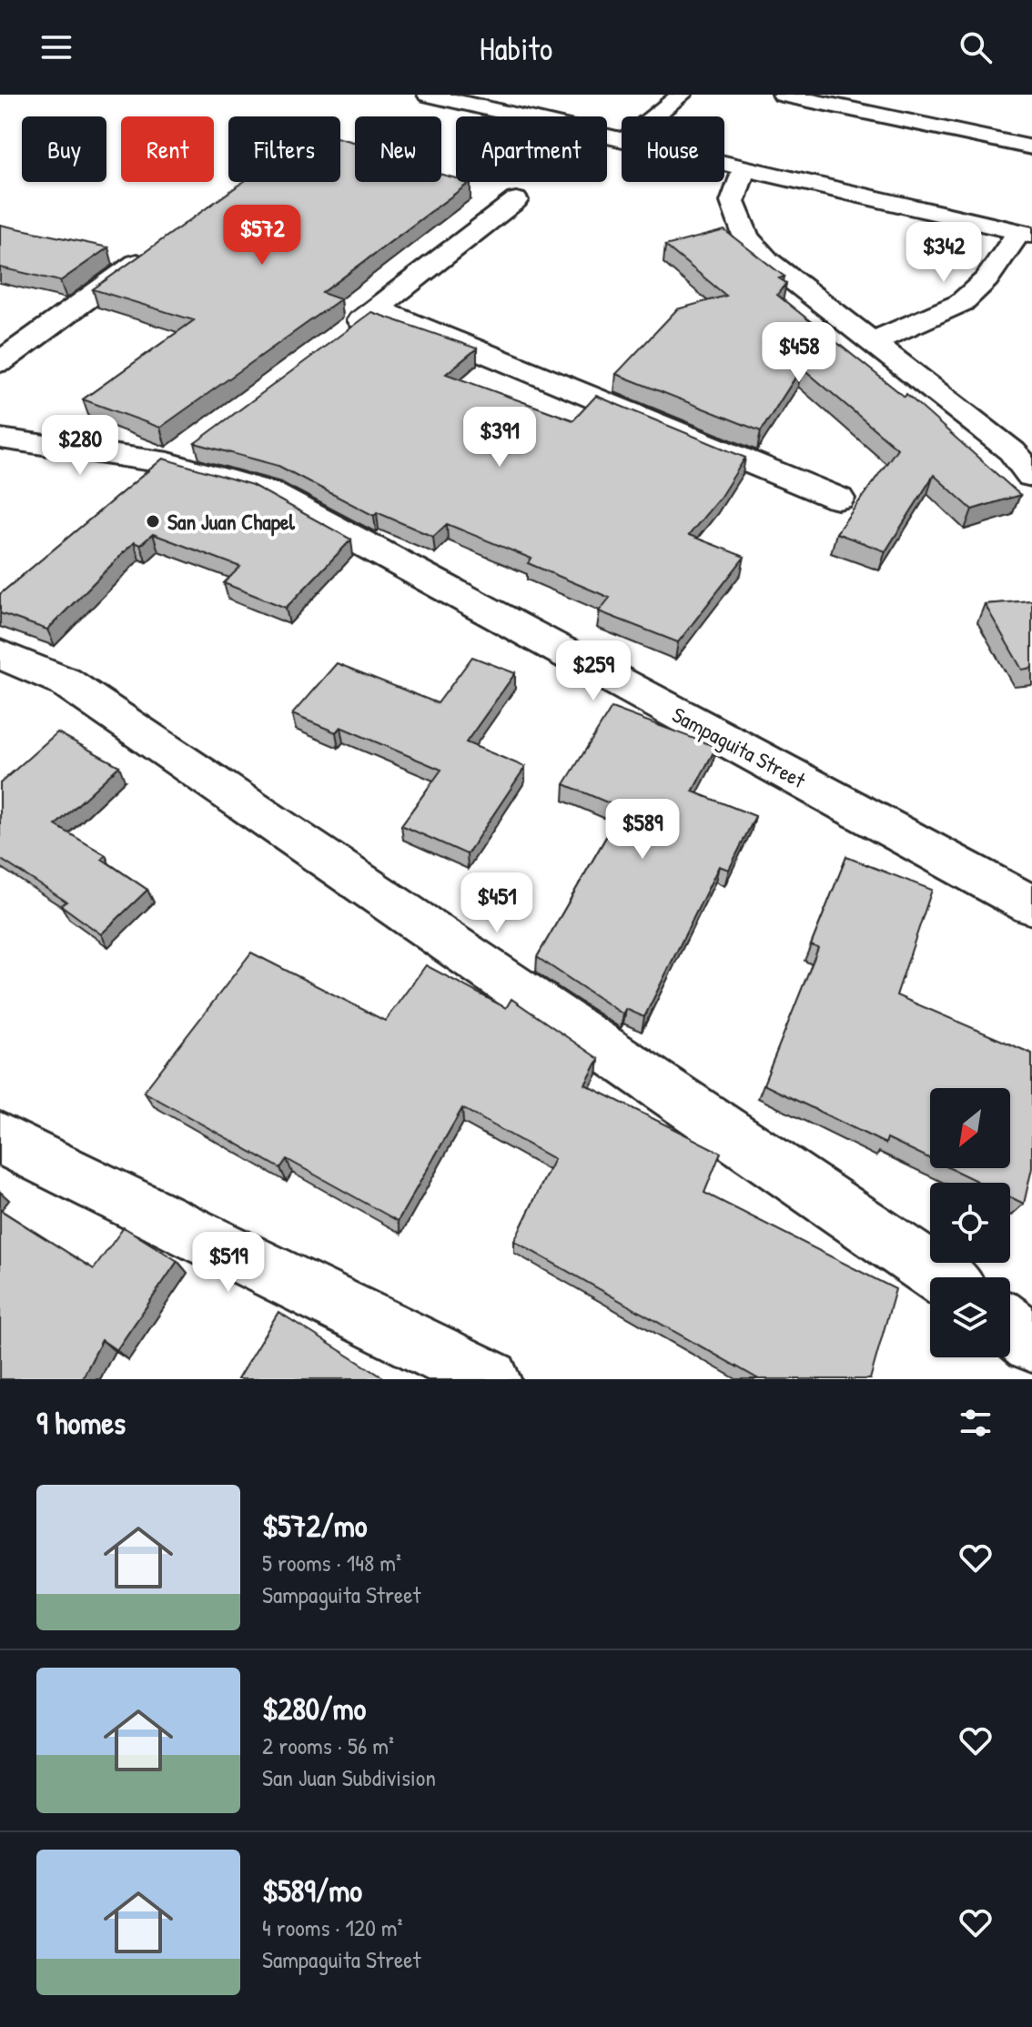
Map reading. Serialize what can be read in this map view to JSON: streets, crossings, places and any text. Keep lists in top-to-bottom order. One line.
{"streets":{"street":["Sampaguita Street"]},"places":["San Juan Chapel"],"north":"bottom left","page":{"header":"Habito","chip":["Buy","Rent","Filters","New","Apartment","House"],"price":["$572","$342","$458","$391","$280","$259","$589","$451","$519"],"heading":"9 homes","list":[{"name":"$572/mo","note":"5 rooms · 148 m² · Sampaguita Street"},{"name":"$280/mo","note":"2 rooms · 56 m² · San Juan Subdivision"},{"name":"$589/mo","note":"4 rooms · 120 m² · Sampaguita Street"}]}}
